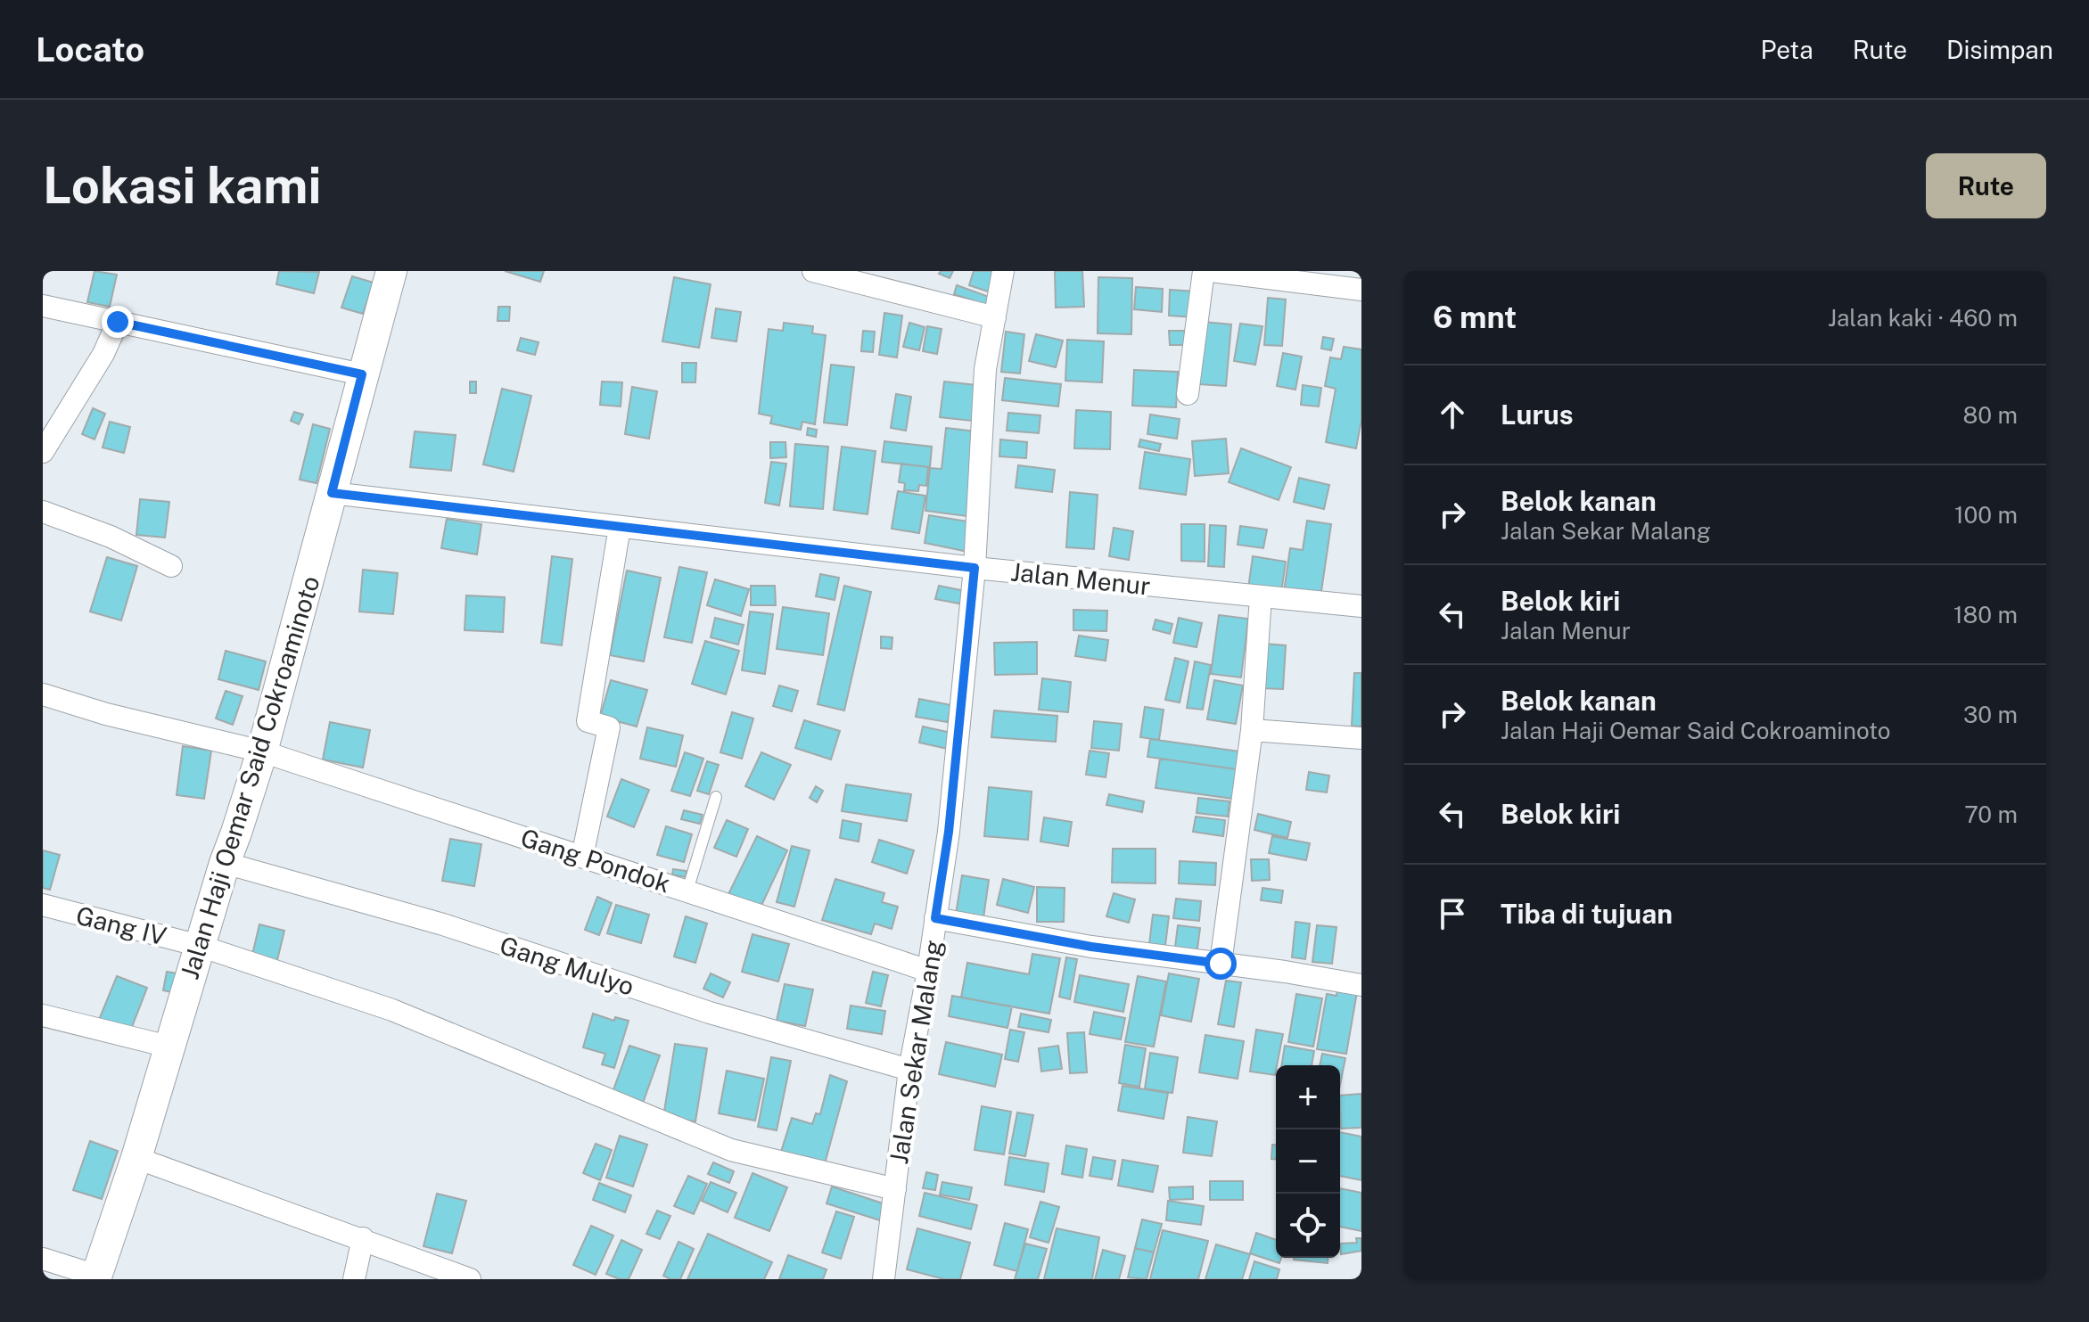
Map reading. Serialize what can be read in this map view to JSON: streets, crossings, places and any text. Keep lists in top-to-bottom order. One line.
{"streets":{"main road":["Jalan Haji Oemar Said Cokroaminoto"],"street":["Jalan Menur","Gang Pondok","Gang IV","Gang Mulyo","Jalan Sekar Malang"]},"crossings":[["Jalan Menur","Jalan Haji Oemar Said Cokroaminoto"],["Jalan Menur","Jalan Sekar Malang"],["Jalan Haji Oemar Said Cokroaminoto","Gang Pondok"],["Jalan Haji Oemar Said Cokroaminoto","Gang IV"],["Jalan Haji Oemar Said Cokroaminoto","Gang Mulyo"],["Gang Pondok","Jalan Sekar Malang"],["Gang IV","Jalan Sekar Malang"],["Gang Mulyo","Jalan Sekar Malang"]],"page":{"header":"Locato","nav":["Peta","Rute","Disimpan"],"buttons":"Rute","title":"Lokasi kami","heading":["6 mnt","Jalan kaki · 460 m"],"list":[["Lurus","80 m"],["Belok kanan","Jalan Sekar Malang","100 m"],["Belok kiri","Jalan Menur","180 m"],["Belok kanan","Jalan Haji Oemar Said Cokroaminoto","30 m"],["Belok kiri","70 m"],"Tiba di tujuan"],"map_buttons":["+","−"]}}
